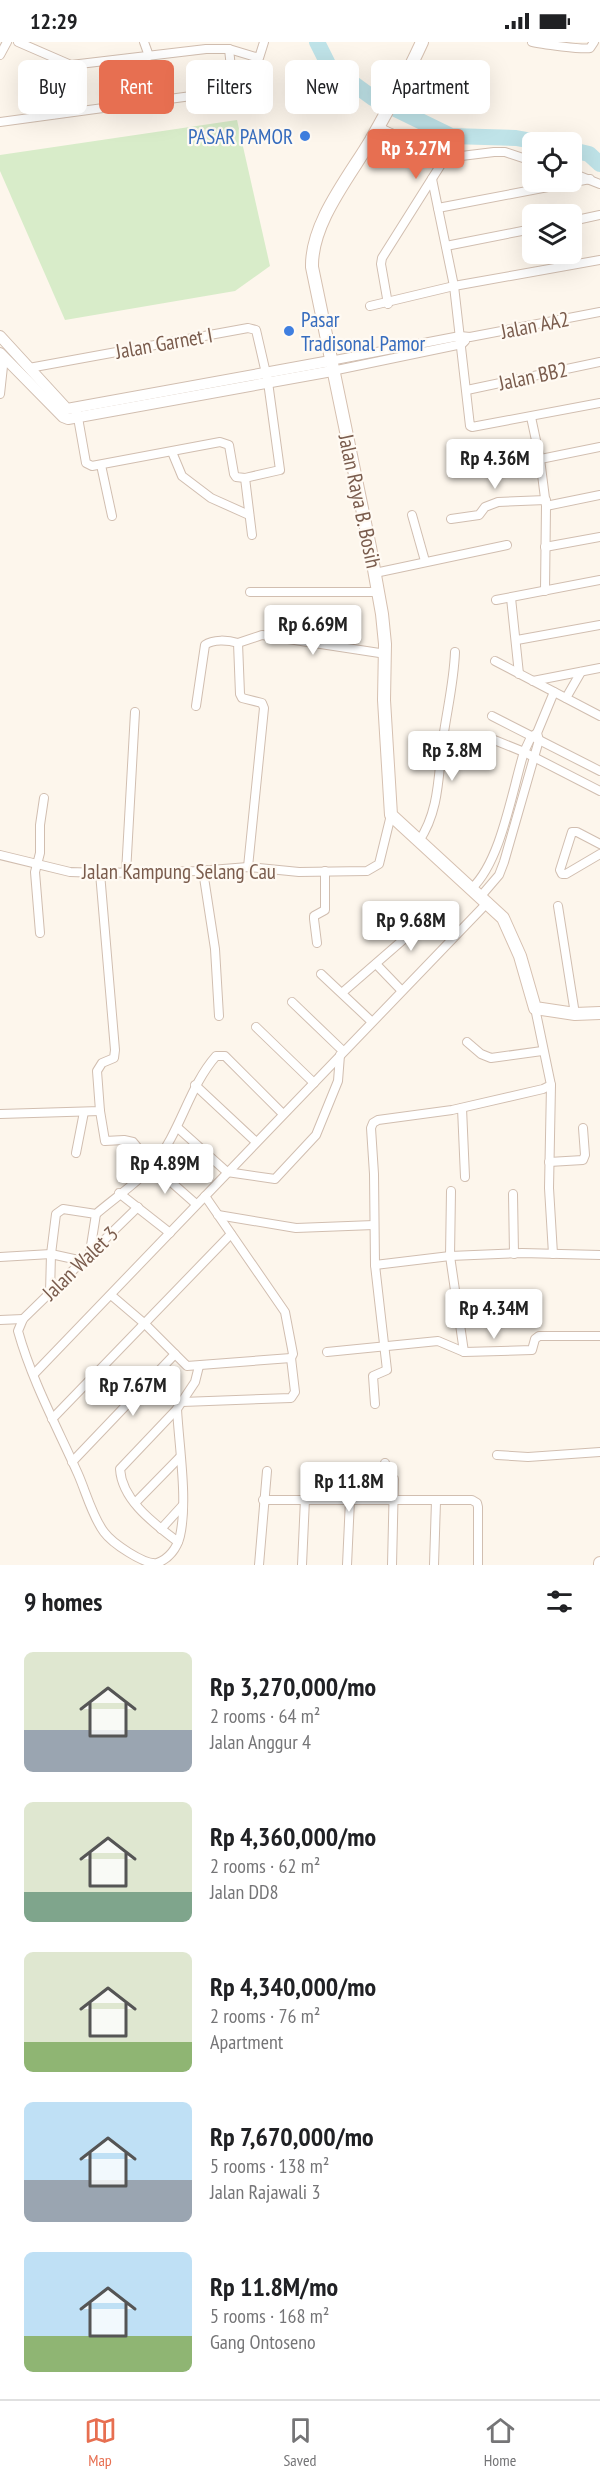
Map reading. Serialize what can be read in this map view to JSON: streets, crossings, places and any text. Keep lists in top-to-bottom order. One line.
{"streets":{"main road":["Jalan Raya B. Bosih"],"street":["Jalan AA2","Jalan Garnet I","Jalan BB2","Jalan Kampung Selang Cau","Jalan Walet 3"]},"crossings":[["Jalan AA2","Jalan Raya B. Bosih"],["Jalan Raya B. Bosih","Jalan Kampung Selang Cau"]],"places":["PASAR PAMOR","Pasar Tradisonal Pamor"],"page":{"status":"12:29","chip":["Buy","Rent","Filters","New","Apartment"],"price":["Rp 3.27M","Rp 4.36M","Rp 6.69M","Rp 3.8M","Rp 9.68M","Rp 4.89M","Rp 4.34M","Rp 7.67M","Rp 11.8M"],"heading":"9 homes","list":[{"name":"Rp 3,270,000/mo","note":"2 rooms · 64 m² · Jalan Anggur 4"},{"name":"Rp 4,360,000/mo","note":"2 rooms · 62 m² · Jalan DD8"},{"name":"Rp 4,340,000/mo","note":"2 rooms · 76 m² · Apartment"},{"name":"Rp 7,670,000/mo","note":"5 rooms · 138 m² · Jalan Rajawali 3"},{"name":"Rp 11.8M/mo","note":"5 rooms · 168 m² · Gang Ontoseno"}],"tabs":["Map","Saved","Home"]}}
